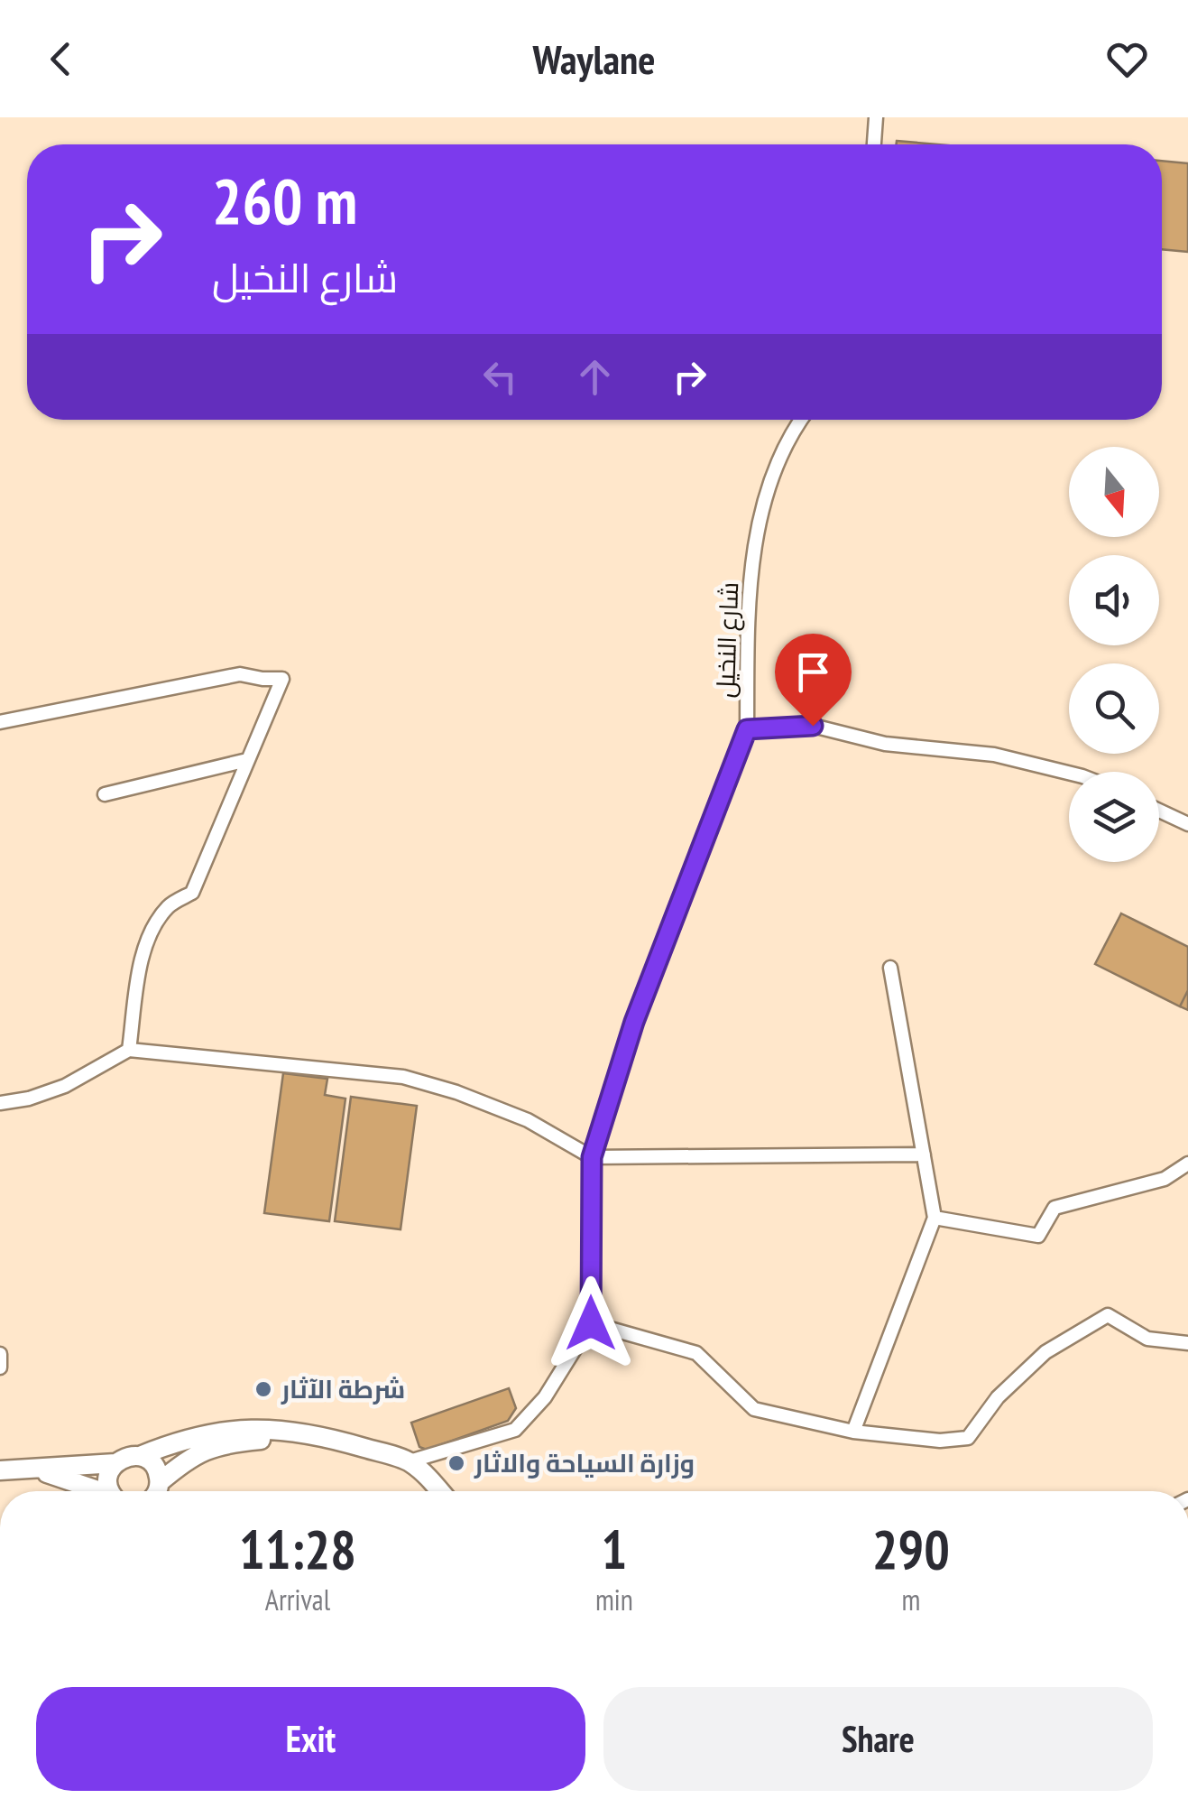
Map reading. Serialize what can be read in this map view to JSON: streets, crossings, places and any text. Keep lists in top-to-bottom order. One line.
{"streets":{"street":["شارع النخيل"]},"places":["شرطة الآثار","وزارة السياحة والاثار"],"north":"bottom","page":{"header":"Waylane","turn":["260 m","شارع النخيل"],"eta":["11:28","Arrival","1","min","290","m"],"buttons":["Exit","Share"]}}
